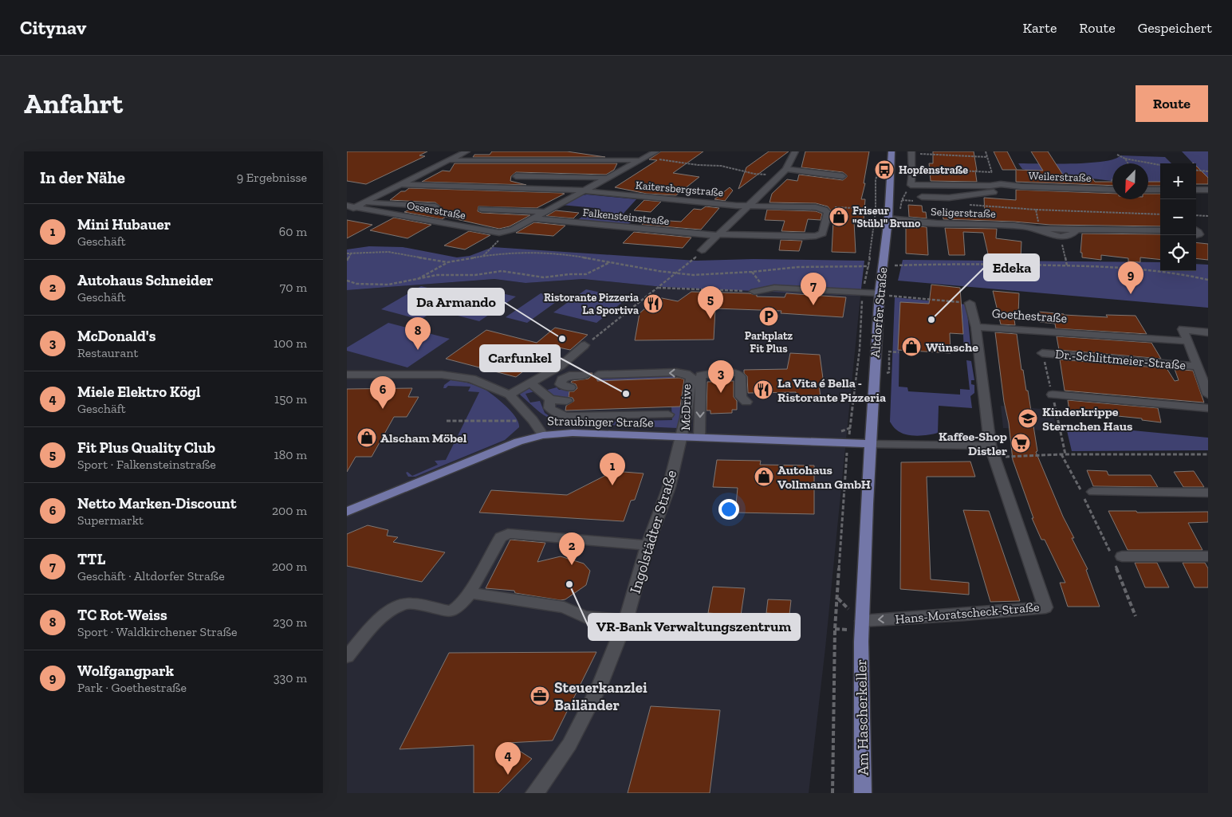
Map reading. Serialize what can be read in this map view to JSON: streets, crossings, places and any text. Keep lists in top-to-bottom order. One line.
{"streets":{"main road":["Altdorfer Straße","Straubinger Straße","Am Hascherkeller"],"street":["Weilerstraße","Kaitersbergstraße","Osserstraße","Seligerstraße","Falkensteinstraße","Goethestraße","Dr.-Schlittmeier-Straße","McDrive","Ingolstädter Straße","Hans-Moratscheck-Straße"]},"crossings":[["Kaitersbergstraße","Osserstraße"],["Osserstraße","Falkensteinstraße"],["Seligerstraße","Altdorfer Straße"],["Altdorfer Straße","Straubinger Straße"],["Altdorfer Straße","Hans-Moratscheck-Straße"],["Altdorfer Straße","Am Hascherkeller"],["Goethestraße","Dr.-Schlittmeier-Straße"],["Goethestraße","Hans-Moratscheck-Straße"],["McDrive","Straubinger Straße"],["Straubinger Straße","Ingolstädter Straße"]],"places":{"bus stop":["Hopfenstraße"],"shop":["Friseur \"Stübl\" Bruno","Wünsche","Alscham Möbel","Autohaus Vollmann GmbH"],"restaurant":["Ristorante Pizzeria La Sportiva","La Vita é Bella - Ristorante Pizzeria"],"parking":["Parkplatz Fit Plus"],"other":["Edeka","Da Armando","Carfunkel","VR-Bank Verwaltungszentrum"],"school or university":["Kinderkrippe Sternchen Haus"],"supermarket":["Kaffee-Shop Distler"],"office":["Steuerkanzlei Bailänder"]},"north":"bottom left","page":{"header":"Citynav","nav":["Karte","Route","Gespeichert"],"buttons":"Route","title":"Anfahrt","heading":["In der Nähe","9 Ergebnisse"],"map_buttons":["+","−"],"list":[{"mark":"1","name":"Mini Hubauer","note":"Geschäft","value":"60 m"},{"mark":"2","name":"Autohaus Schneider","note":"Geschäft","value":"70 m"},{"mark":"3","name":"McDonald's","note":"Restaurant","value":"100 m"},{"mark":"4","name":"Miele Elektro Kögl","note":"Geschäft","value":"150 m"},{"mark":"5","name":"Fit Plus Quality Club","note":"Sport · Falkensteinstraße","value":"180 m"},{"mark":"6","name":"Netto Marken-Discount","note":"Supermarkt","value":"200 m"},{"mark":"7","name":"TTL","note":"Geschäft · Altdorfer Straße","value":"200 m"},{"mark":"8","name":"TC Rot-Weiss","note":"Sport · Waldkirchener Straße","value":"230 m"},{"mark":"9","name":"Wolfgangpark","note":"Park · Goethestraße","value":"330 m"}],"pins":["9","7","5","8","3","6","1","2","4"]}}
